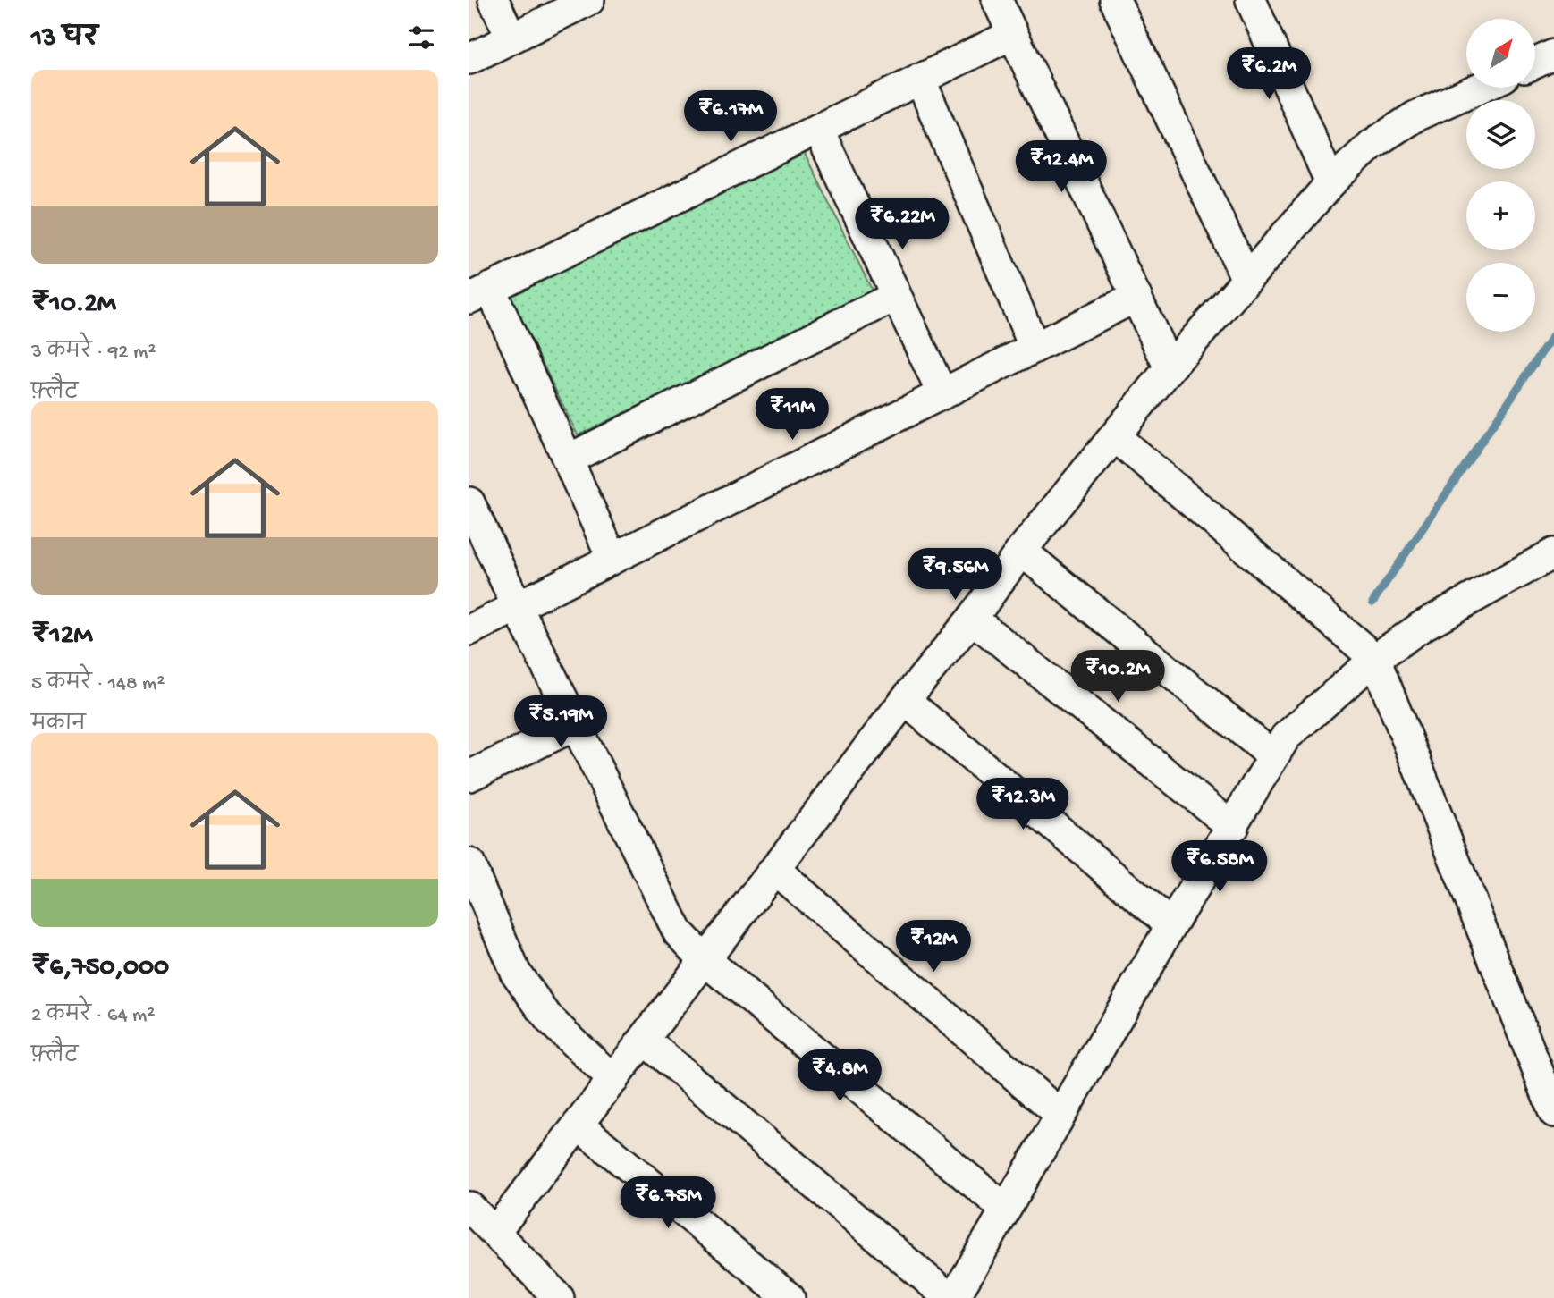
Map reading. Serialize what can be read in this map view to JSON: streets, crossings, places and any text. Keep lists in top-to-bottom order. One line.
{"north":"top right","page":{"heading":"13 घर","map_buttons":["+","−"],"price":["₹6.2M","₹6.17M","₹12.4M","₹6.22M","₹11M","₹9.56M","₹10.2M","₹5.19M","₹12.3M","₹6.58M","₹12M","₹4.8M","₹6.75M"],"list":[{"name":"₹10.2M","note":"3 कमरे · 92 m² · फ़्लैट"},{"name":"₹12M","note":"5 कमरे · 148 m² · मकान"},{"name":"₹6,750,000","note":"2 कमरे · 64 m² · फ़्लैट"}]}}
